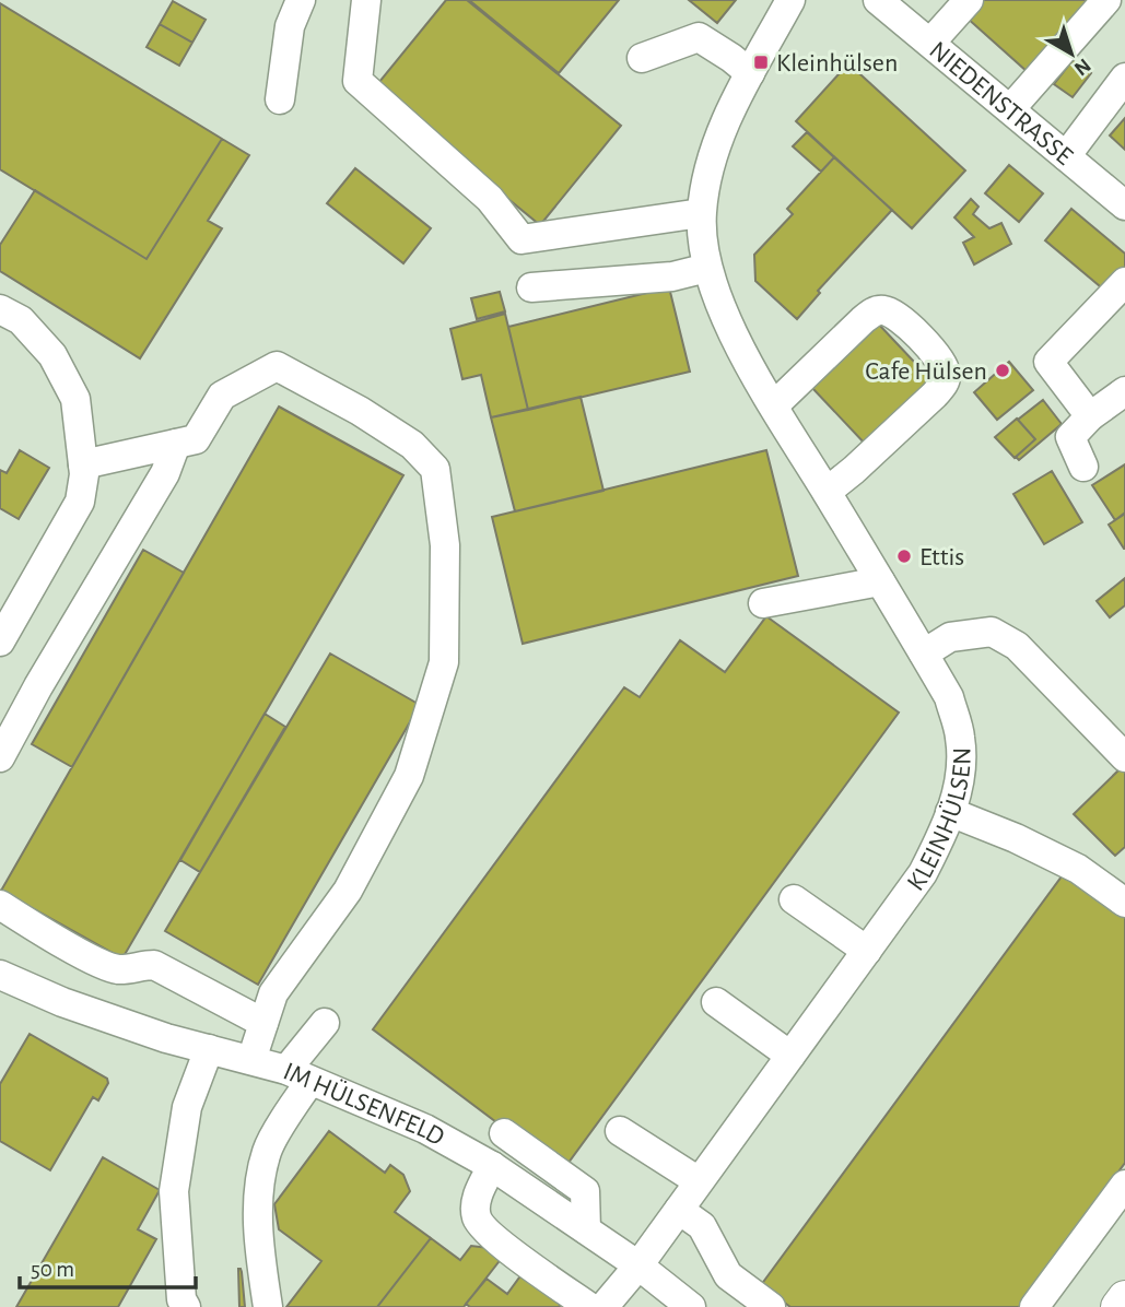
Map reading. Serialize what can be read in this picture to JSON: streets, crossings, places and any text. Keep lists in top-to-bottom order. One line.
{"streets":{"street":["NIEDENSTRASSE","KLEINHÜLSEN","IM HÜLSENFELD"]},"crossings":[["KLEINHÜLSEN","IM HÜLSENFELD"]],"places":{"transit":["Kleinhülsen"],"other":["Cafe Hülsen","Ettis"]},"scale_bar":"50 m","north":"bottom right"}
